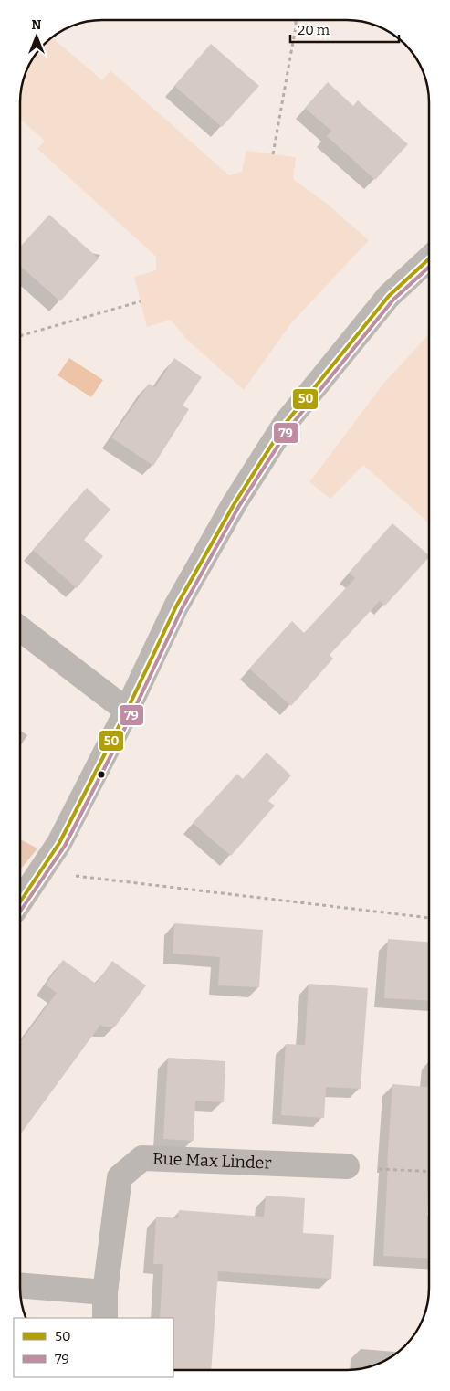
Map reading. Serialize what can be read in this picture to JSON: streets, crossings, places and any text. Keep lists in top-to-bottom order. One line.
{"streets":{"street":["Rue Max Linder"]},"lines":["transit line 50","transit line 79"],"legend":["50","79"],"scale_bar":"20 m","north":"top"}
